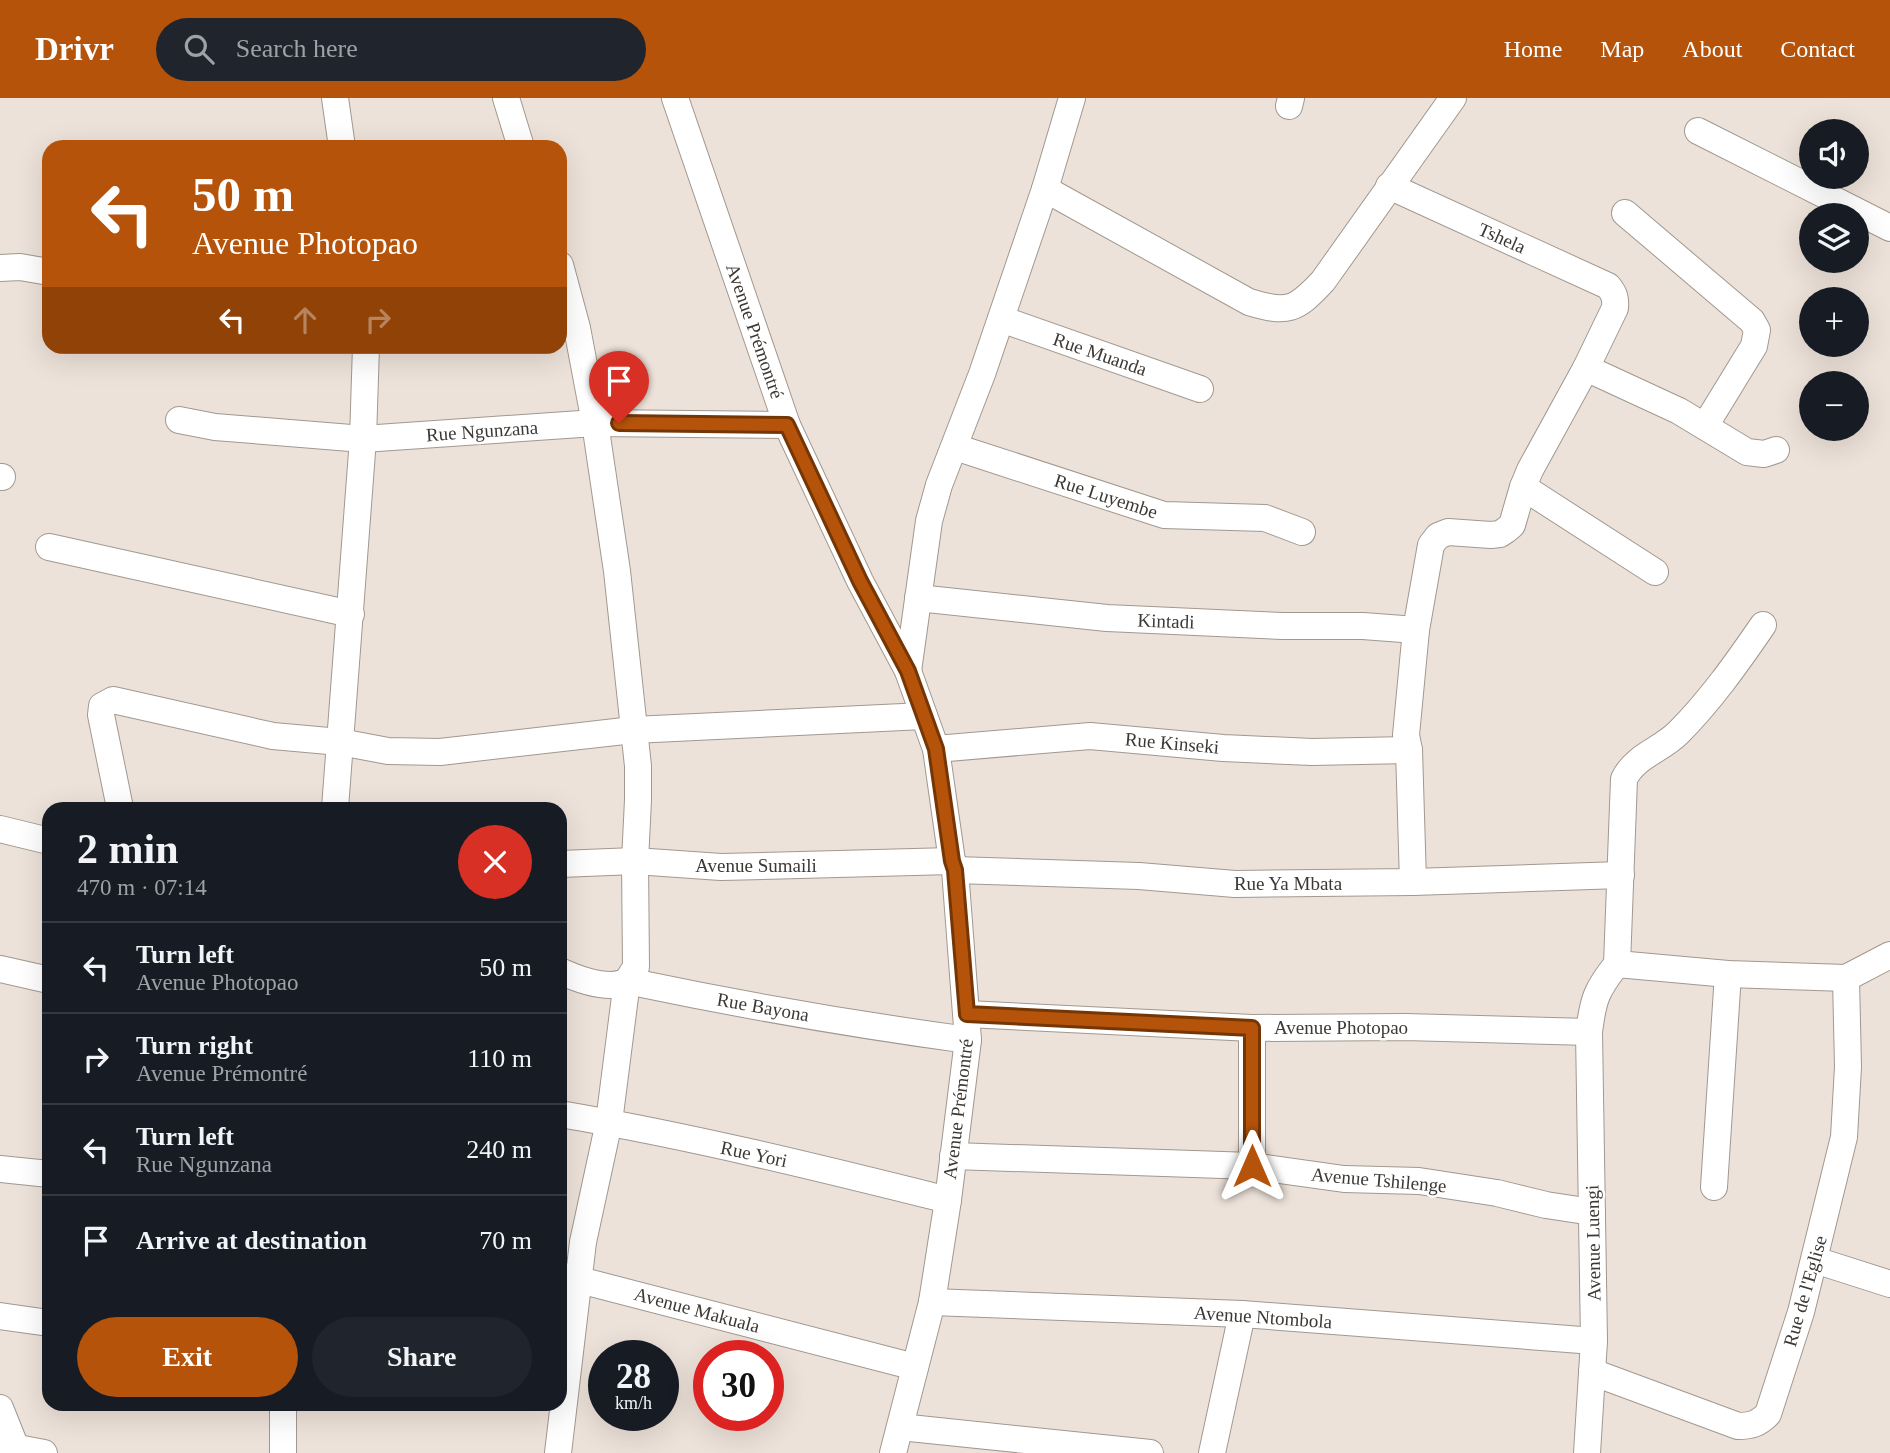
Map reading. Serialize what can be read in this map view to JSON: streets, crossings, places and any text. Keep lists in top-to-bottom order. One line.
{"streets":{"street":["Tshela","Avenue Prémontré","Rue Muanda","Rue Ngunzana","Rue Luyembe","Kintadi","Rue Kinseki","Avenue Sumaili","Rue Ya Mbata","Rue Bayona","Avenue Photopao","Rue Yori","Avenue Tshilenge","Avenue Luengi","Rue de l'Eglise","Avenue Makuala","Avenue Ntombola"]},"crossings":[["Avenue Prémontré","Rue Ngunzana"],["Avenue Prémontré","Rue Kinseki"],["Avenue Prémontré","Avenue Sumaili"],["Avenue Prémontré","Rue Ya Mbata"],["Avenue Prémontré","Rue Bayona"],["Avenue Prémontré","Avenue Photopao"],["Avenue Prémontré","Rue Yori"],["Avenue Prémontré","Avenue Tshilenge"],["Avenue Prémontré","Avenue Makuala"],["Avenue Prémontré","Avenue Ntombola"],["Avenue Sumaili","Rue Ya Mbata"],["Rue Bayona","Avenue Photopao"],["Avenue Photopao","Avenue Luengi"],["Avenue Tshilenge","Avenue Luengi"],["Avenue Luengi","Rue de l'Eglise"],["Avenue Luengi","Avenue Ntombola"]],"page":{"header":"Drivr","search":"Search here","nav":["Home","Map","About","Contact"],"map_buttons":["+","−"],"turn":["50 m","Avenue Photopao"],"heading":["2 min","470 m · 07:14"],"list":[{"name":"Turn left","note":"Avenue Photopao","value":"50 m"},{"name":"Turn right","note":"Avenue Prémontré","value":"110 m"},{"name":"Turn left","note":"Rue Ngunzana","value":"240 m"},{"name":"Arrive at destination","value":"70 m"}],"buttons":["Exit","Share"],"speed":"28 km/h","limit":"30"}}
